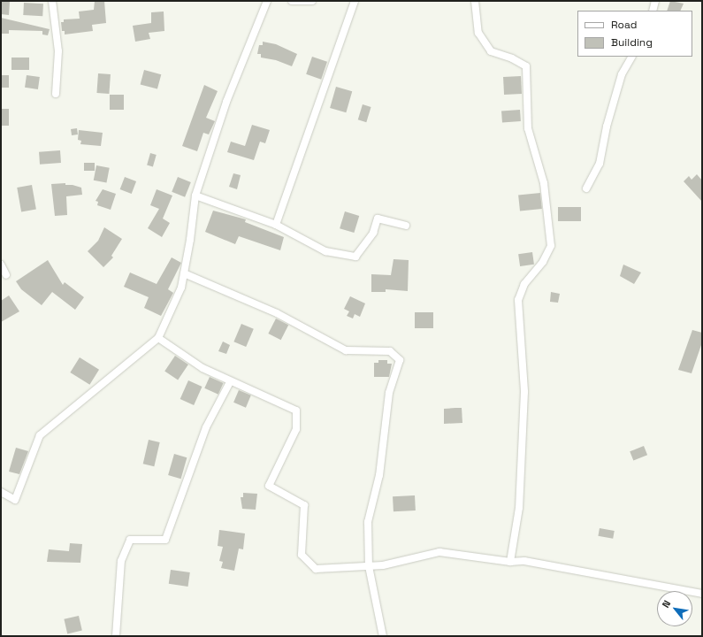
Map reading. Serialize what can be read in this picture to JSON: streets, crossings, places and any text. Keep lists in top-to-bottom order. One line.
{"legend":["Road","Building"],"north":"top left"}
